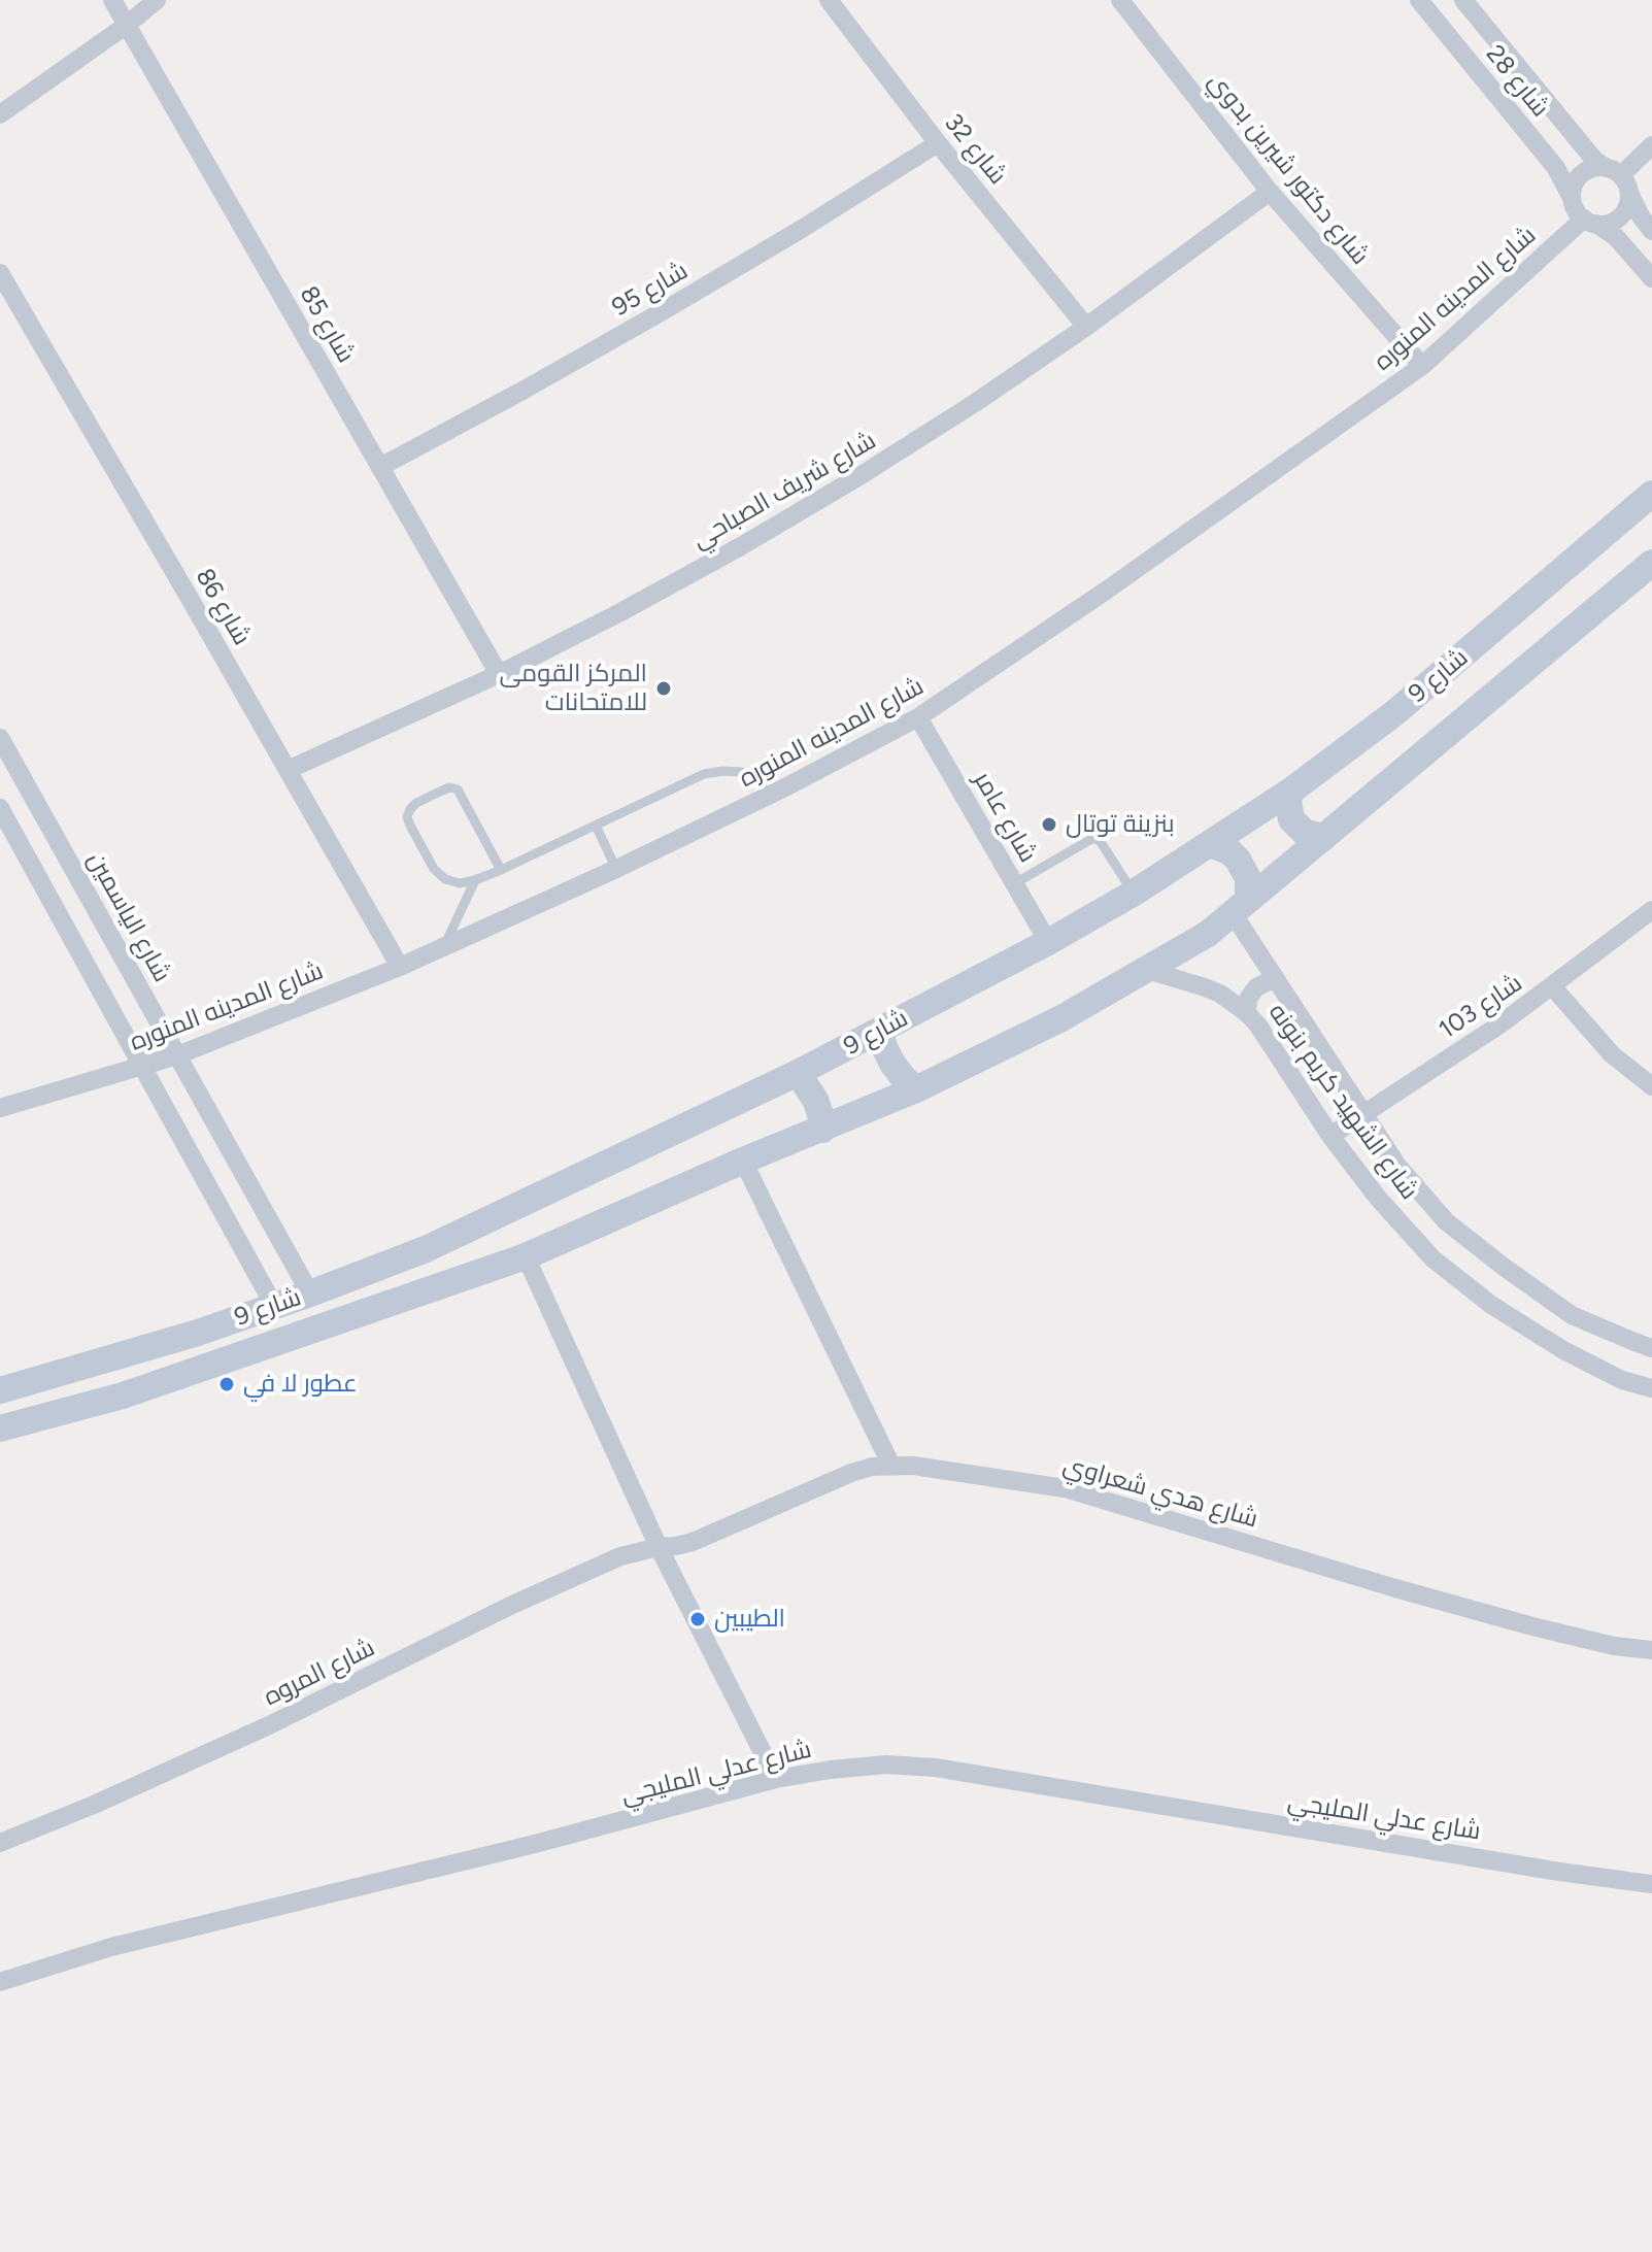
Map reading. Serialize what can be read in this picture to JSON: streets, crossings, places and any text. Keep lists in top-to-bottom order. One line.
{"streets":{"main road":["شارع 9"],"street":["شارع 28","شارع 32","شارع دكتور شيرين بدوي","شارع 95","شارع المدينه المنوره","شارع 85","شارع شريف الصباحي","شارع 86","شارع عامر","شارع الياسمين","شارع 103","شارع الشهيد كريم بنونه","شارع هدي شعراوي","شارع المروه","شارع عدلي المليجي"]},"crossings":[["شارع 28","شارع المدينه المنوره"],["شارع 32","شارع 95"],["شارع 32","شارع شريف الصباحي"],["شارع دكتور شيرين بدوي","شارع المدينه المنوره"],["شارع دكتور شيرين بدوي","شارع شريف الصباحي"],["شارع 95","شارع 85"],["شارع المدينه المنوره","شارع 86"],["شارع المدينه المنوره","شارع عامر"],["شارع المدينه المنوره","شارع الياسمين"],["شارع 85","شارع شريف الصباحي"],["شارع شريف الصباحي","شارع 86"],["شارع 9","شارع عامر"],["شارع 9","شارع الياسمين"],["شارع 9","شارع الشهيد كريم بنونه"],["شارع 103","شارع الشهيد كريم بنونه"],["شارع هدي شعراوي","شارع المروه"]],"places":["المركز القومى للامتحانات","بنزينة توتال","عطور لا في","الطيبين"]}
